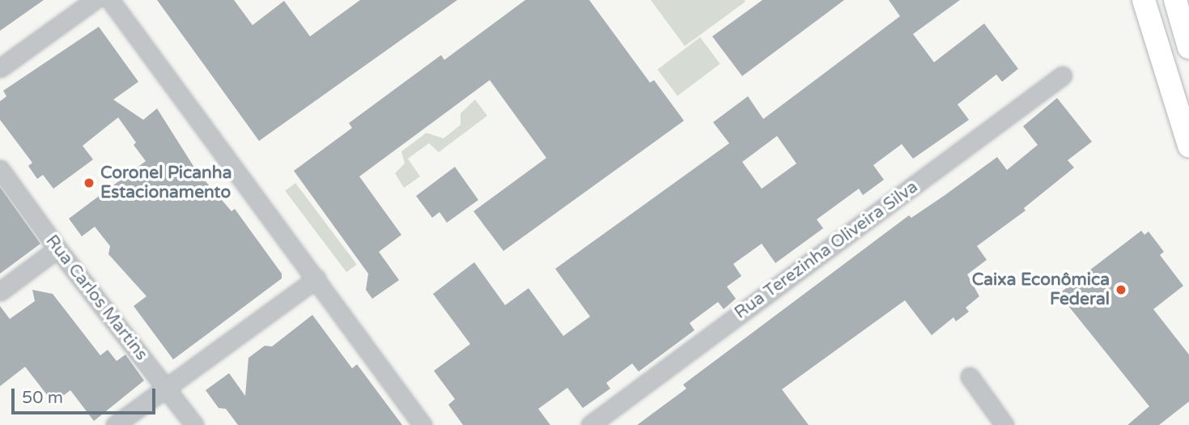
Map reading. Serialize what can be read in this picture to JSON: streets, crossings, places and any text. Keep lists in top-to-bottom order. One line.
{"streets":{"street":["Rua Terezinha Oliveira Silva","Rua Carlos Martins"]},"places":["Coronel Picanha Estacionamento","Caixa Econômica Federal"],"scale_bar":"50 m"}
